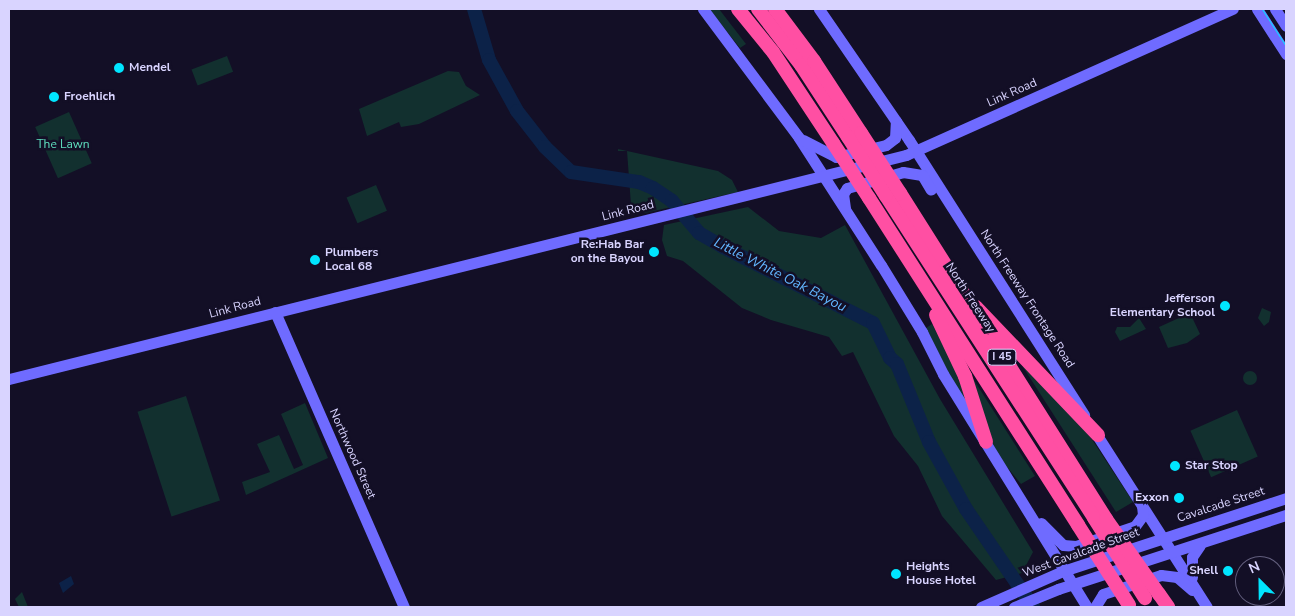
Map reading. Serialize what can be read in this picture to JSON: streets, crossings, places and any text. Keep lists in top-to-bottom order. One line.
{"streets":{"highway":["North Freeway","I 45"],"main road":["Link Road","North Freeway Frontage Road","Northwood Street","Cavalcade Street","West Cavalcade Street"]},"crossings":[["Link Road","North Freeway Frontage Road"],["Link Road","Northwood Street"],["North Freeway Frontage Road","Cavalcade Street"],["North Freeway Frontage Road","West Cavalcade Street"],["Cavalcade Street","West Cavalcade Street"]],"water":["Little White Oak Bayou"],"parks":["The Lawn"],"places":["Mendel","Froehlich","Re:Hab Bar on the Bayou","Plumbers Local 68","Jefferson Elementary School","Star Stop","Exxon","Shell","Heights House Hotel"],"north":"top left"}
